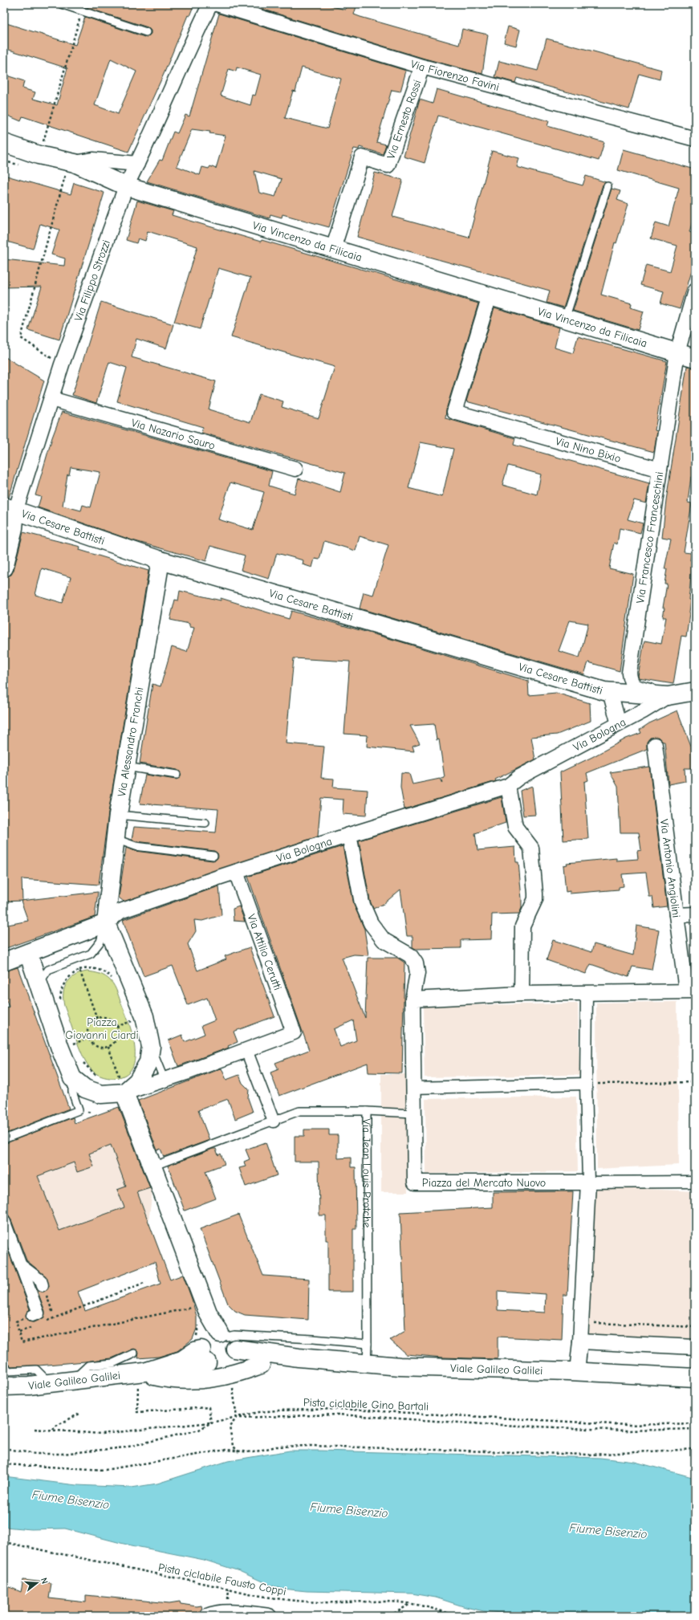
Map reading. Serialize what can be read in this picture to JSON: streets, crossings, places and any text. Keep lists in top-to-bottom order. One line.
{"streets":{"street":["Via Fiorenzo Favini","Via Ernesto Rossi","Via Vincenzo da Filicaia","Via Filippo Strozzi","Via Nazario Sauro","Via Nino Bixio","Via Cesare Battisti","Via Francesco Franceschini","Via Bologna","Via Alessandro Franchi","Via Antonio Angiolini","Via Attilio Cerutti","Piazza del Mercato Nuovo","Viale Galileo Galilei"],"lane":["Via Jean Louis Protche"],"path":["Pista ciclabile Gino Bartali","Pista ciclabile Fausto Coppi"]},"crossings":[["Via Fiorenzo Favini","Via Ernesto Rossi"],["Via Ernesto Rossi","Via Vincenzo da Filicaia"],["Via Vincenzo da Filicaia","Via Filippo Strozzi"],["Via Vincenzo da Filicaia","Via Nino Bixio"],["Via Vincenzo da Filicaia","Via Francesco Franceschini"],["Via Filippo Strozzi","Via Nazario Sauro"],["Via Filippo Strozzi","Via Cesare Battisti"],["Via Nino Bixio","Via Francesco Franceschini"],["Via Cesare Battisti","Via Francesco Franceschini"],["Via Cesare Battisti","Via Bologna"],["Via Cesare Battisti","Via Alessandro Franchi"],["Via Francesco Franceschini","Via Bologna"],["Via Bologna","Via Alessandro Franchi"],["Via Bologna","Via Attilio Cerutti"],["Via Bologna","Piazza del Mercato Nuovo"],["Via Jean Louis Protche","Viale Galileo Galilei"]],"water":["Fiume Bisenzio"],"parks":["Piazza Giovanni Ciardi"],"north":"right"}
